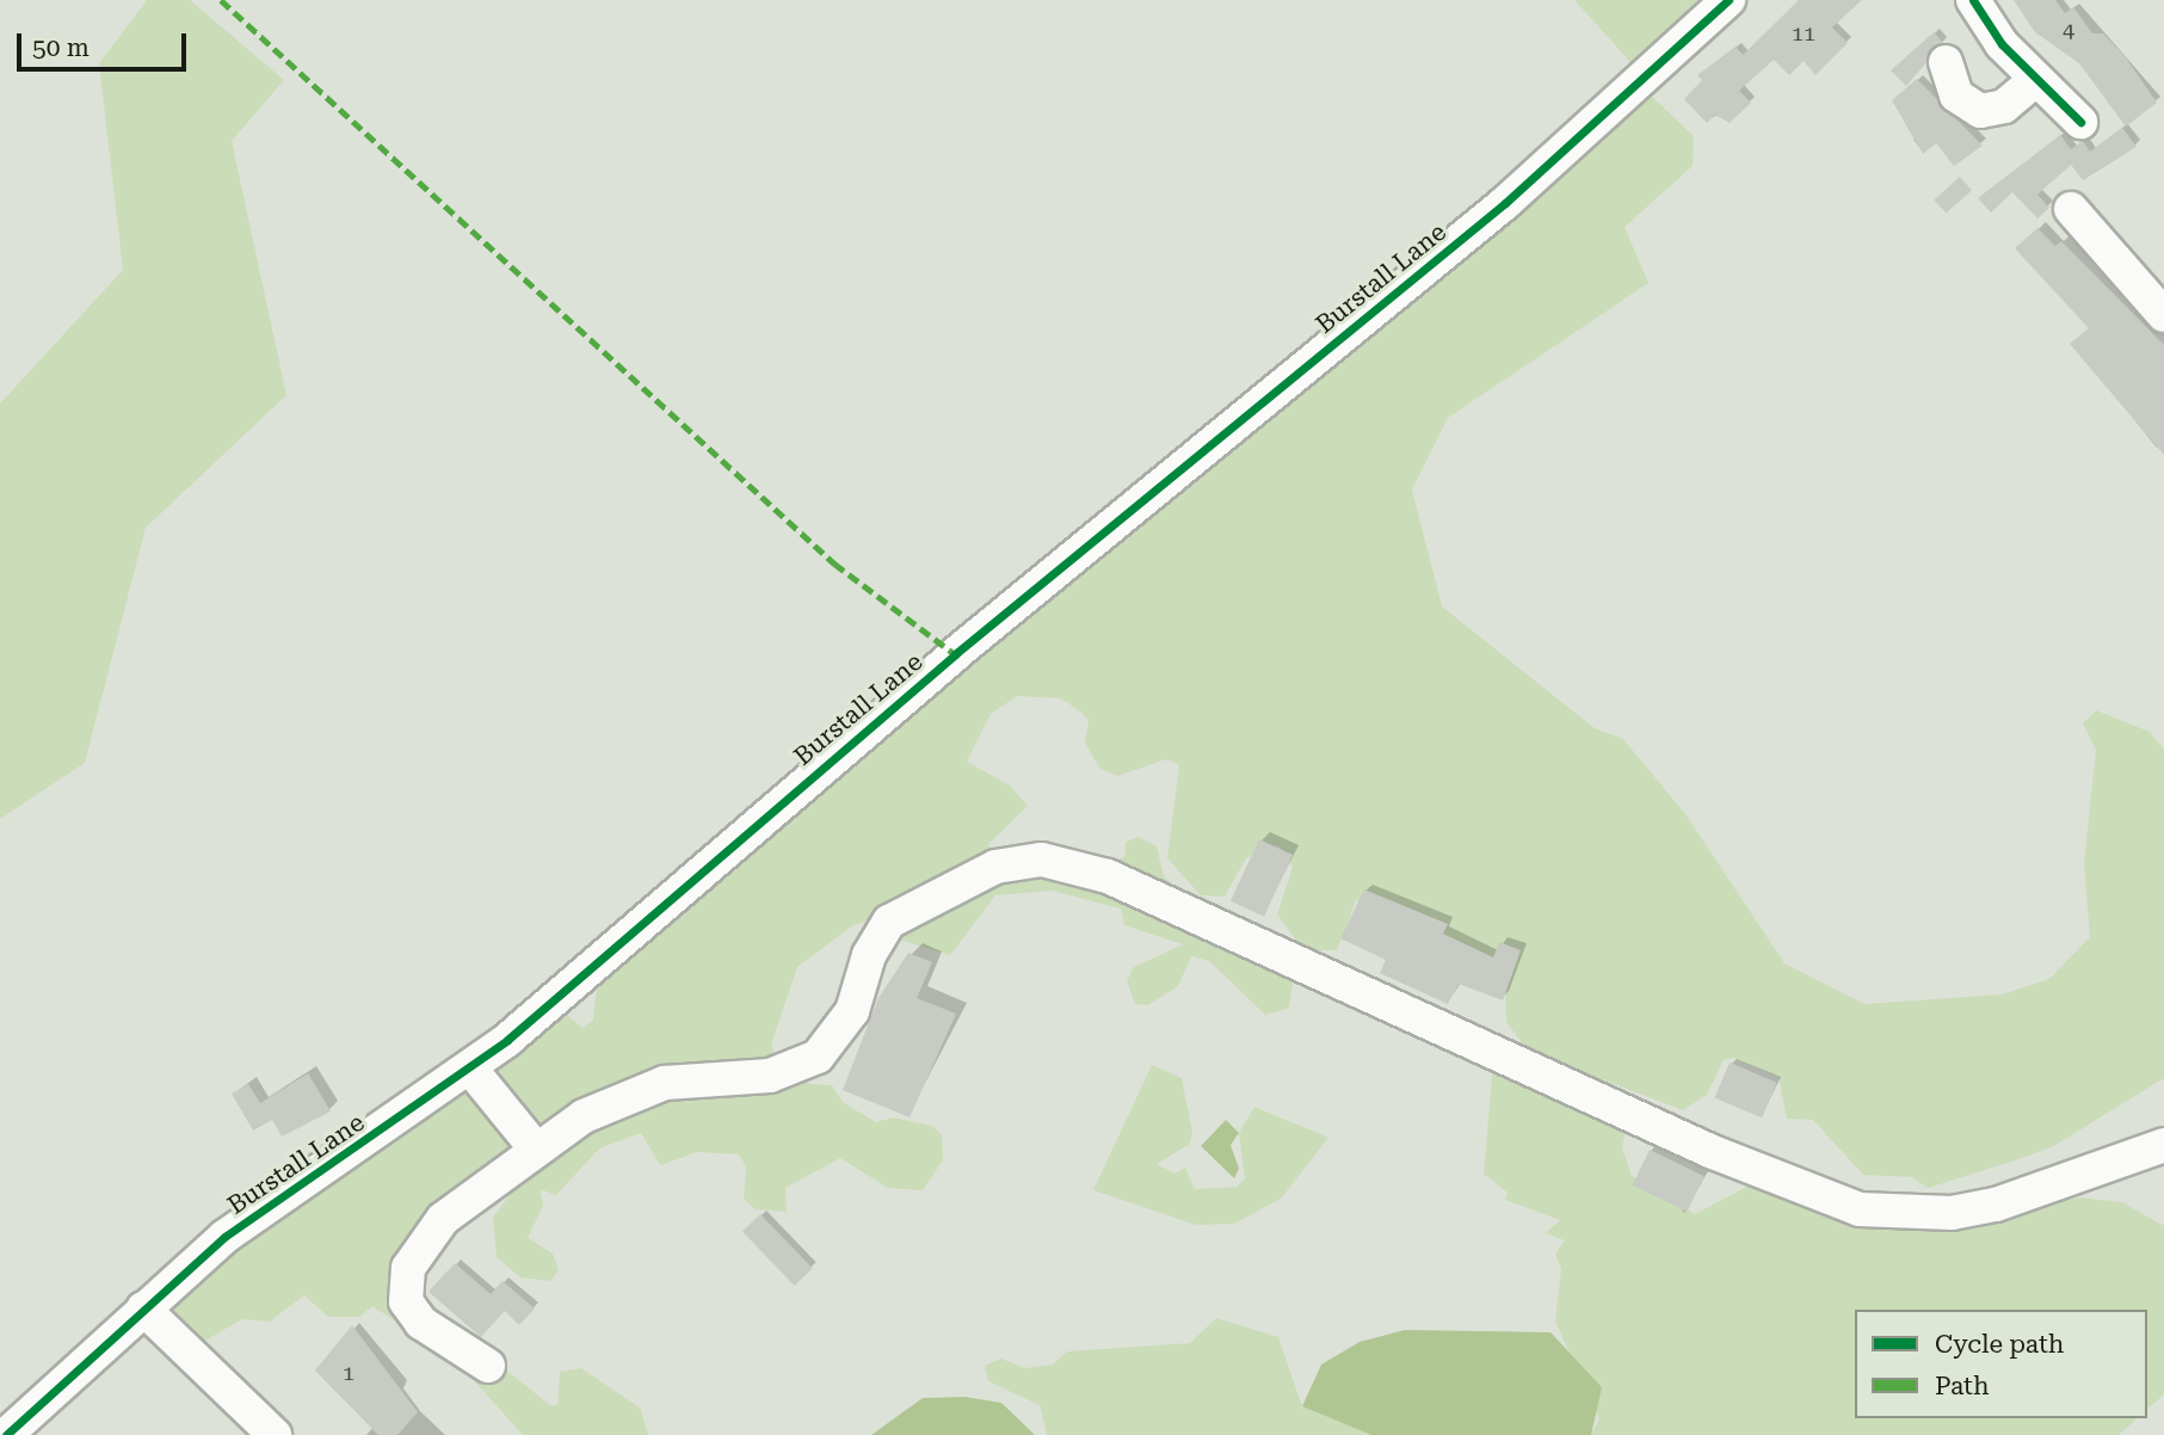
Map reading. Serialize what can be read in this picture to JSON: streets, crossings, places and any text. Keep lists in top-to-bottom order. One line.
{"streets":{"street":["Burstall Lane"]},"house_numbers":["4","11","1"],"legend":["Cycle path","Path"],"scale_bar":"50 m"}
